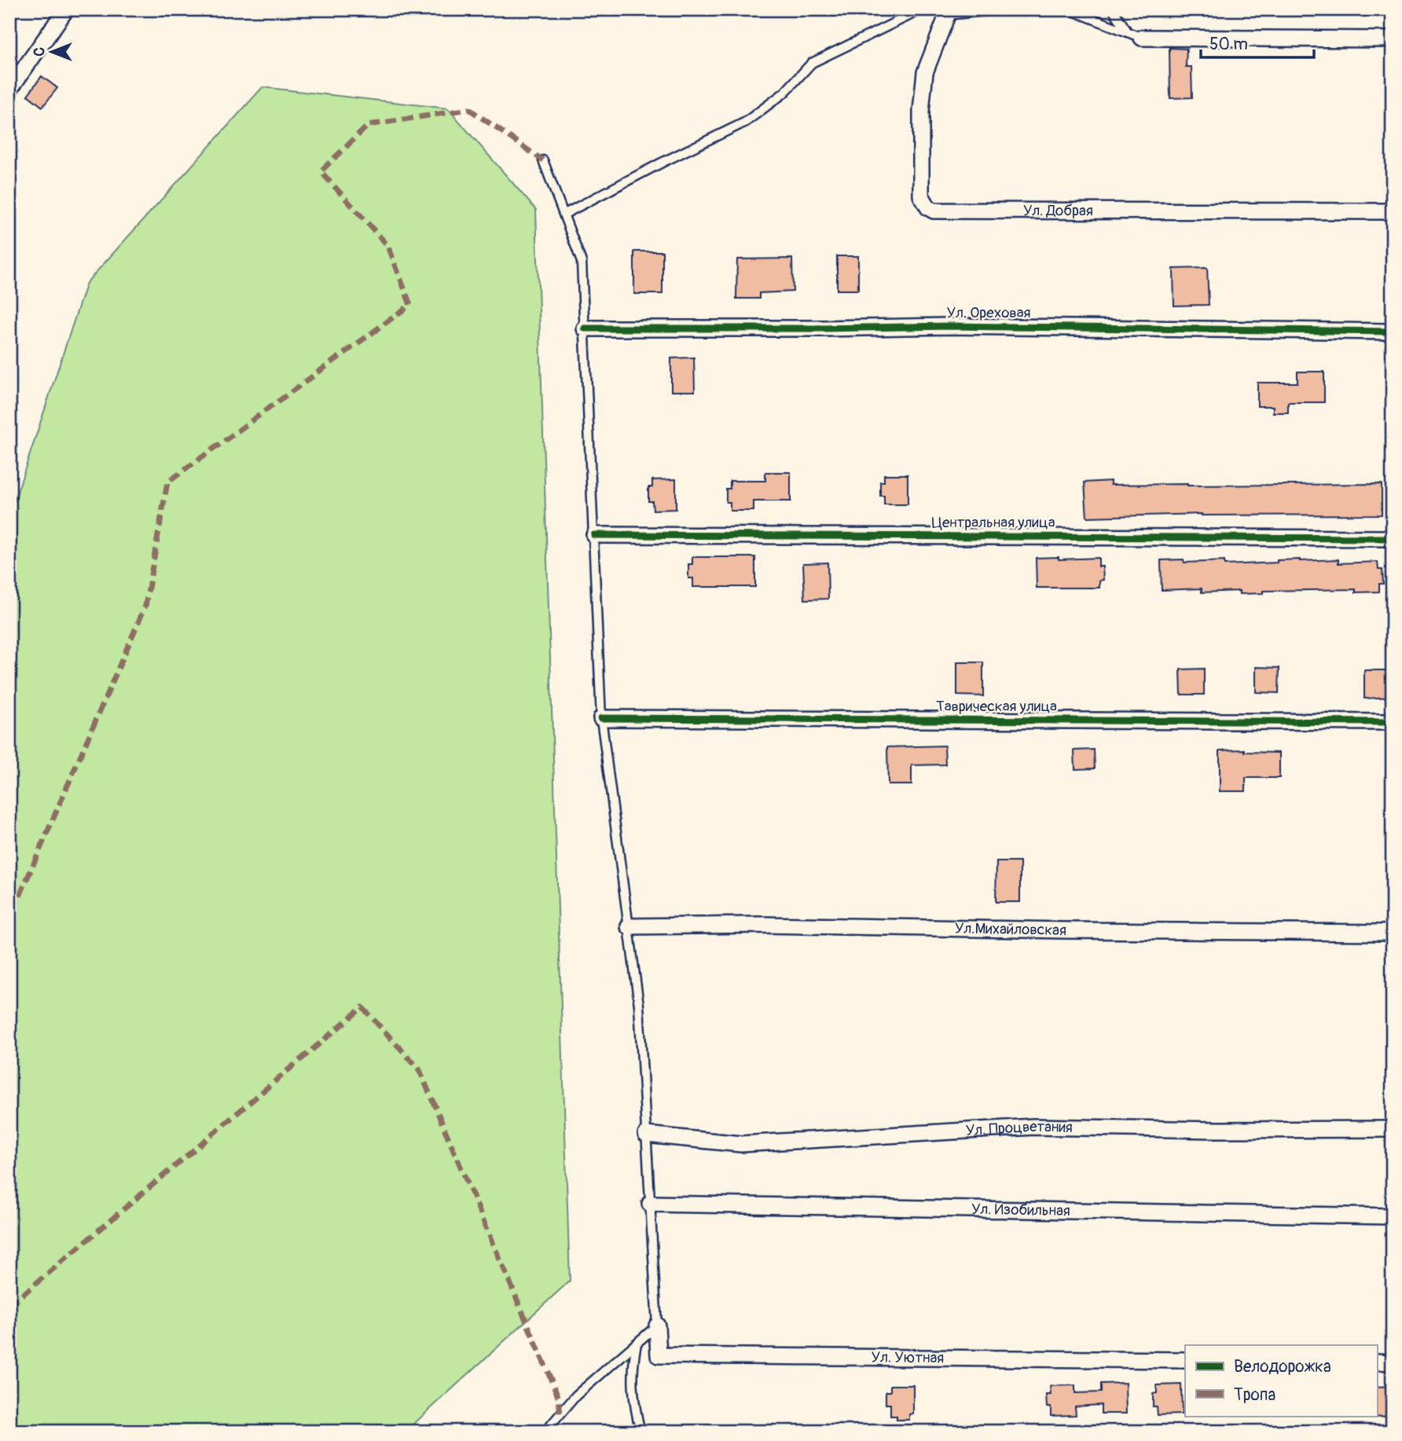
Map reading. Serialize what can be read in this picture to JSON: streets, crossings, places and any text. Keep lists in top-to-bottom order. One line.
{"streets":{"street":["Ул. Добрая","Ул. Ореховая","Центральная улица","Таврическая улица","Ул.Михайловская","Ул. Процветания","Ул. Изобильная","Ул. Уютная"]},"legend":["Велодорожка","Тропа"],"scale_bar":"50 m","north":"left"}
